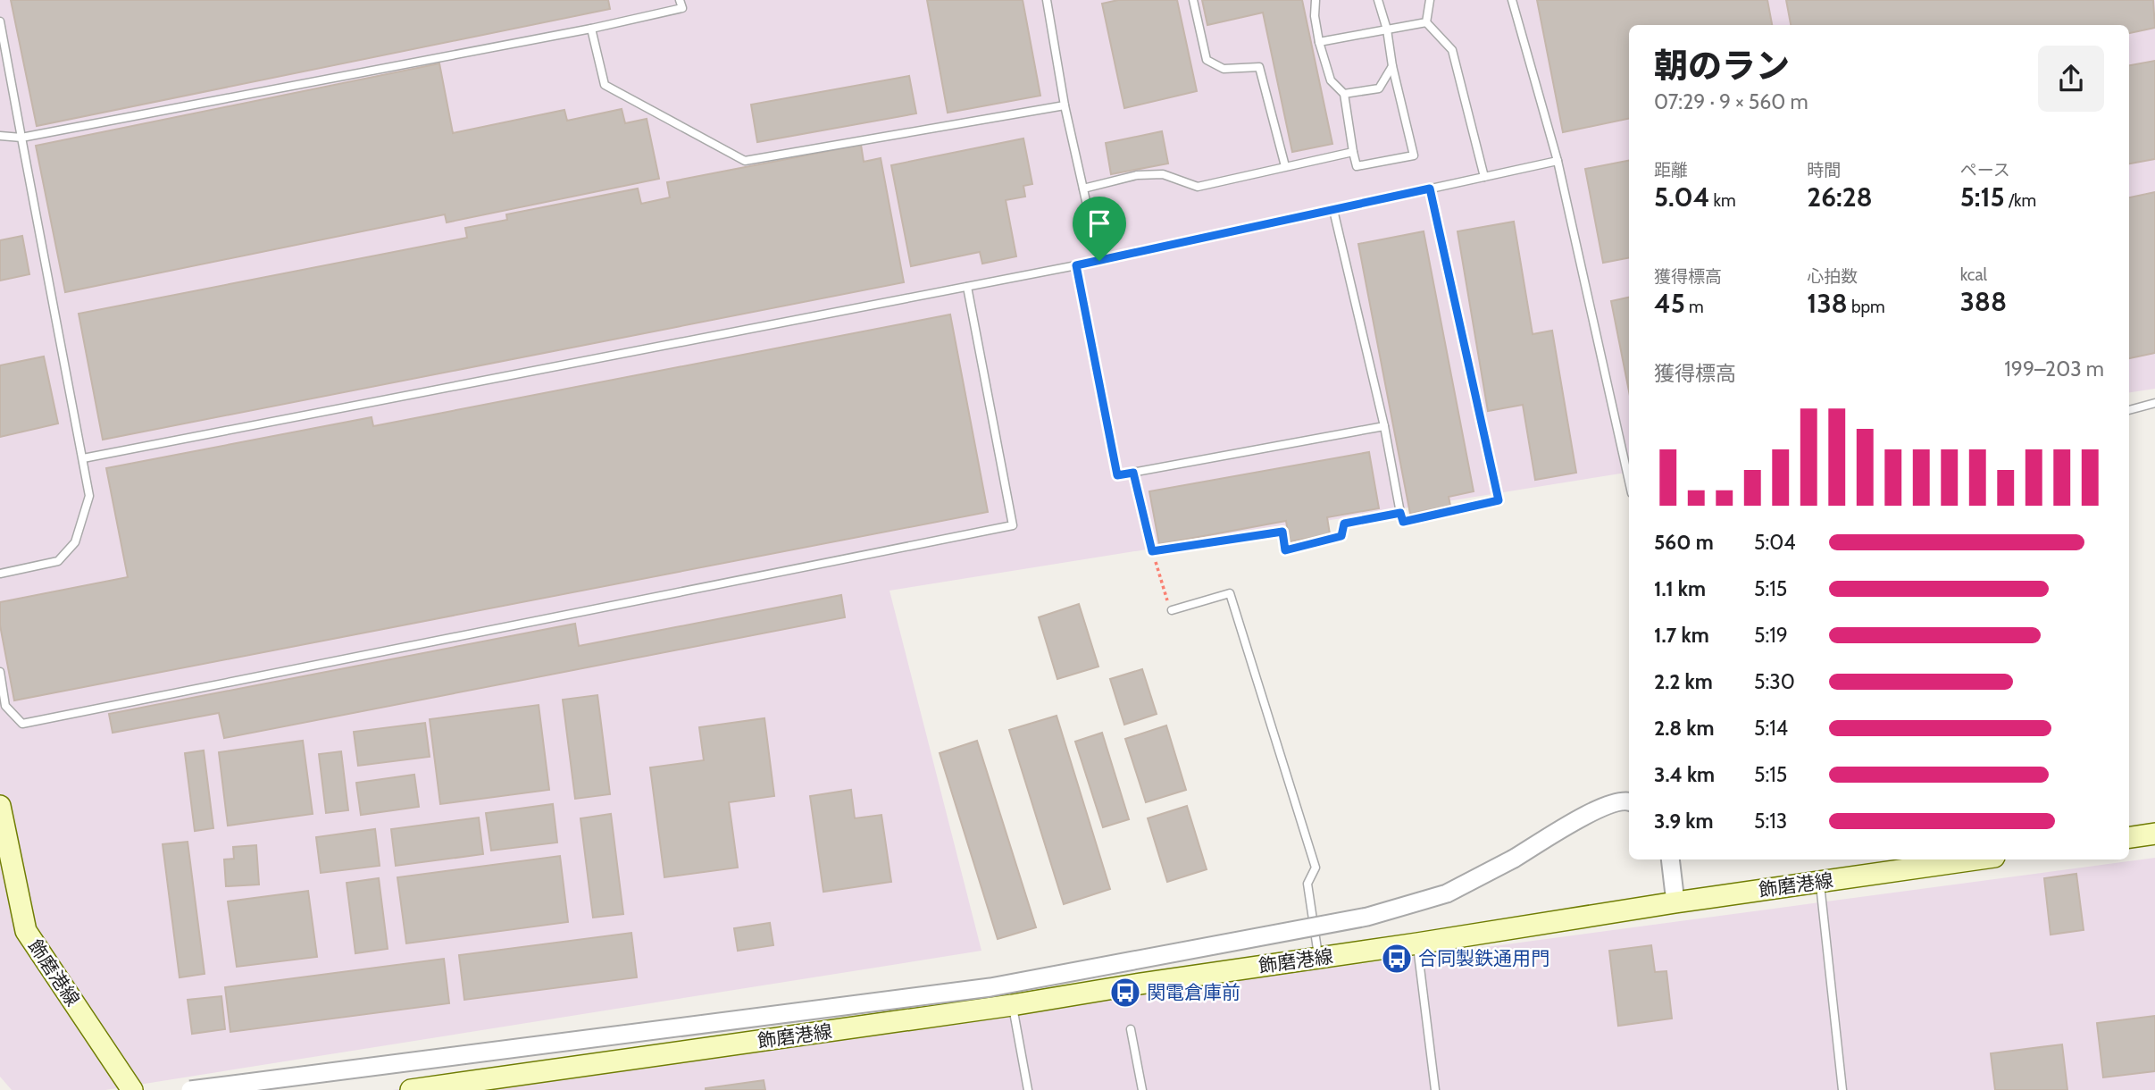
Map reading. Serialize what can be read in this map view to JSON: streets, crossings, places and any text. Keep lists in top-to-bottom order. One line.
{"streets":{"main road":["飾磨港線"]},"places":{"bus stop":["合同製鉄通用門","関電倉庫前"]},"page":{"heading":["朝のラン","07:29 · 9 × 560 m"],"stats":[["距離","5.04 km"],["時間","26:28"],["ペース","5:15 /km"],["獲得標高","45 m"],["心拍数","138 bpm"],["kcal","388"]],"chart":["獲得標高","199–203 m"],"list":[{"name":"560 m","note":"5:04"},{"name":"1.1 km","note":"5:15"},{"name":"1.7 km","note":"5:19"},{"name":"2.2 km","note":"5:30"},{"name":"2.8 km","note":"5:14"},{"name":"3.4 km","note":"5:15"},{"name":"3.9 km","note":"5:13"}]}}
